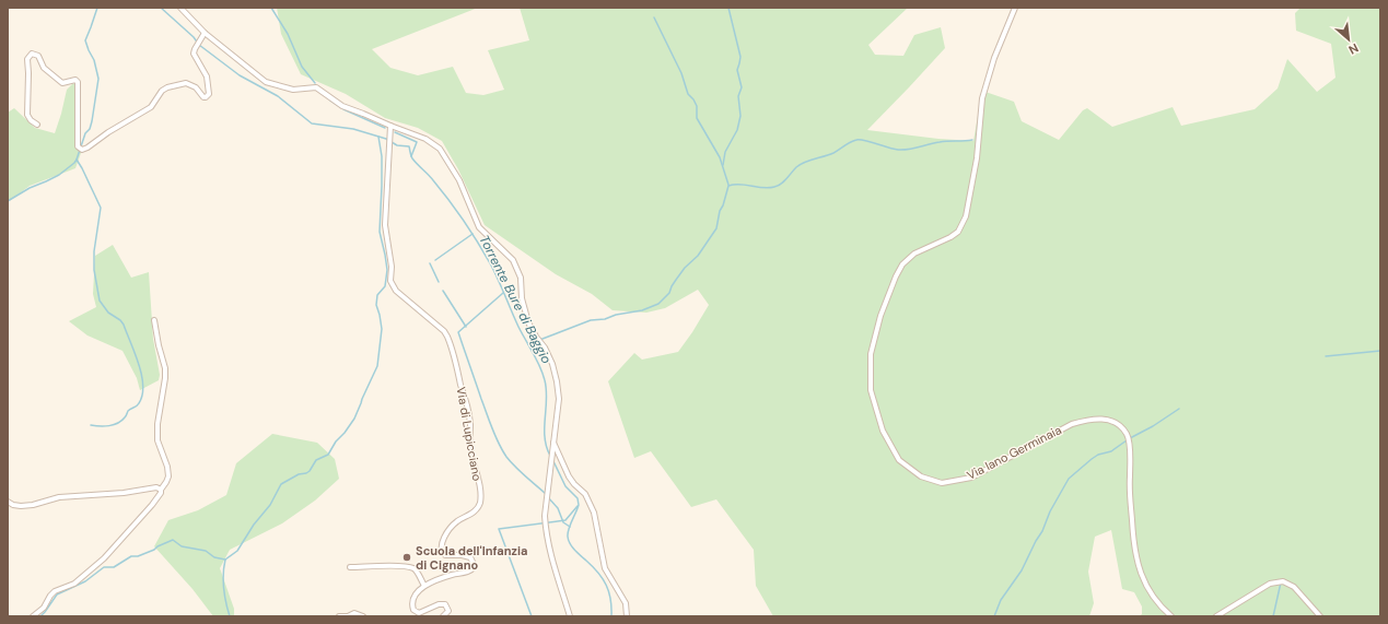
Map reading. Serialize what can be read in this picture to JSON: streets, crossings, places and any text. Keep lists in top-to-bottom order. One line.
{"streets":{"street":["Via di Lupicciano","Via Iano Germinaia"]},"water":["Torrente Bure di Baggio"],"places":["Scuola dell'Infanzia di Cignano"],"north":"bottom right"}
